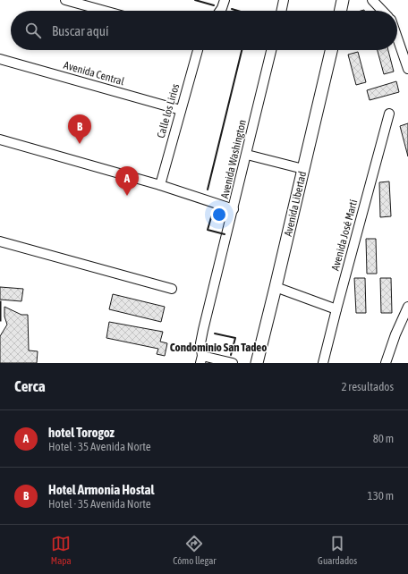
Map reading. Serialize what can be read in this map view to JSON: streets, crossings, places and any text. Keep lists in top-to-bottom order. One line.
{"streets":{"main road":["Avenida Libertad"],"street":["Avenida Central","Calle los Lirios","Avenida Washington","Avenida José Martí"]},"crossings":[["Avenida Central","Calle los Lirios"]],"districts":["Condominio San Tadeo"],"page":{"search":"Buscar aquí","pins":["B","A"],"heading":["Cerca","2 resultados"],"list":[{"mark":"A","name":"hotel Torogoz","note":"Hotel · 35 Avenida Norte","value":"80 m"},{"mark":"B","name":"Hotel Armonia Hostal","note":"Hotel · 35 Avenida Norte","value":"130 m"}],"nav":["Mapa","Cómo llegar","Guardados"]}}
